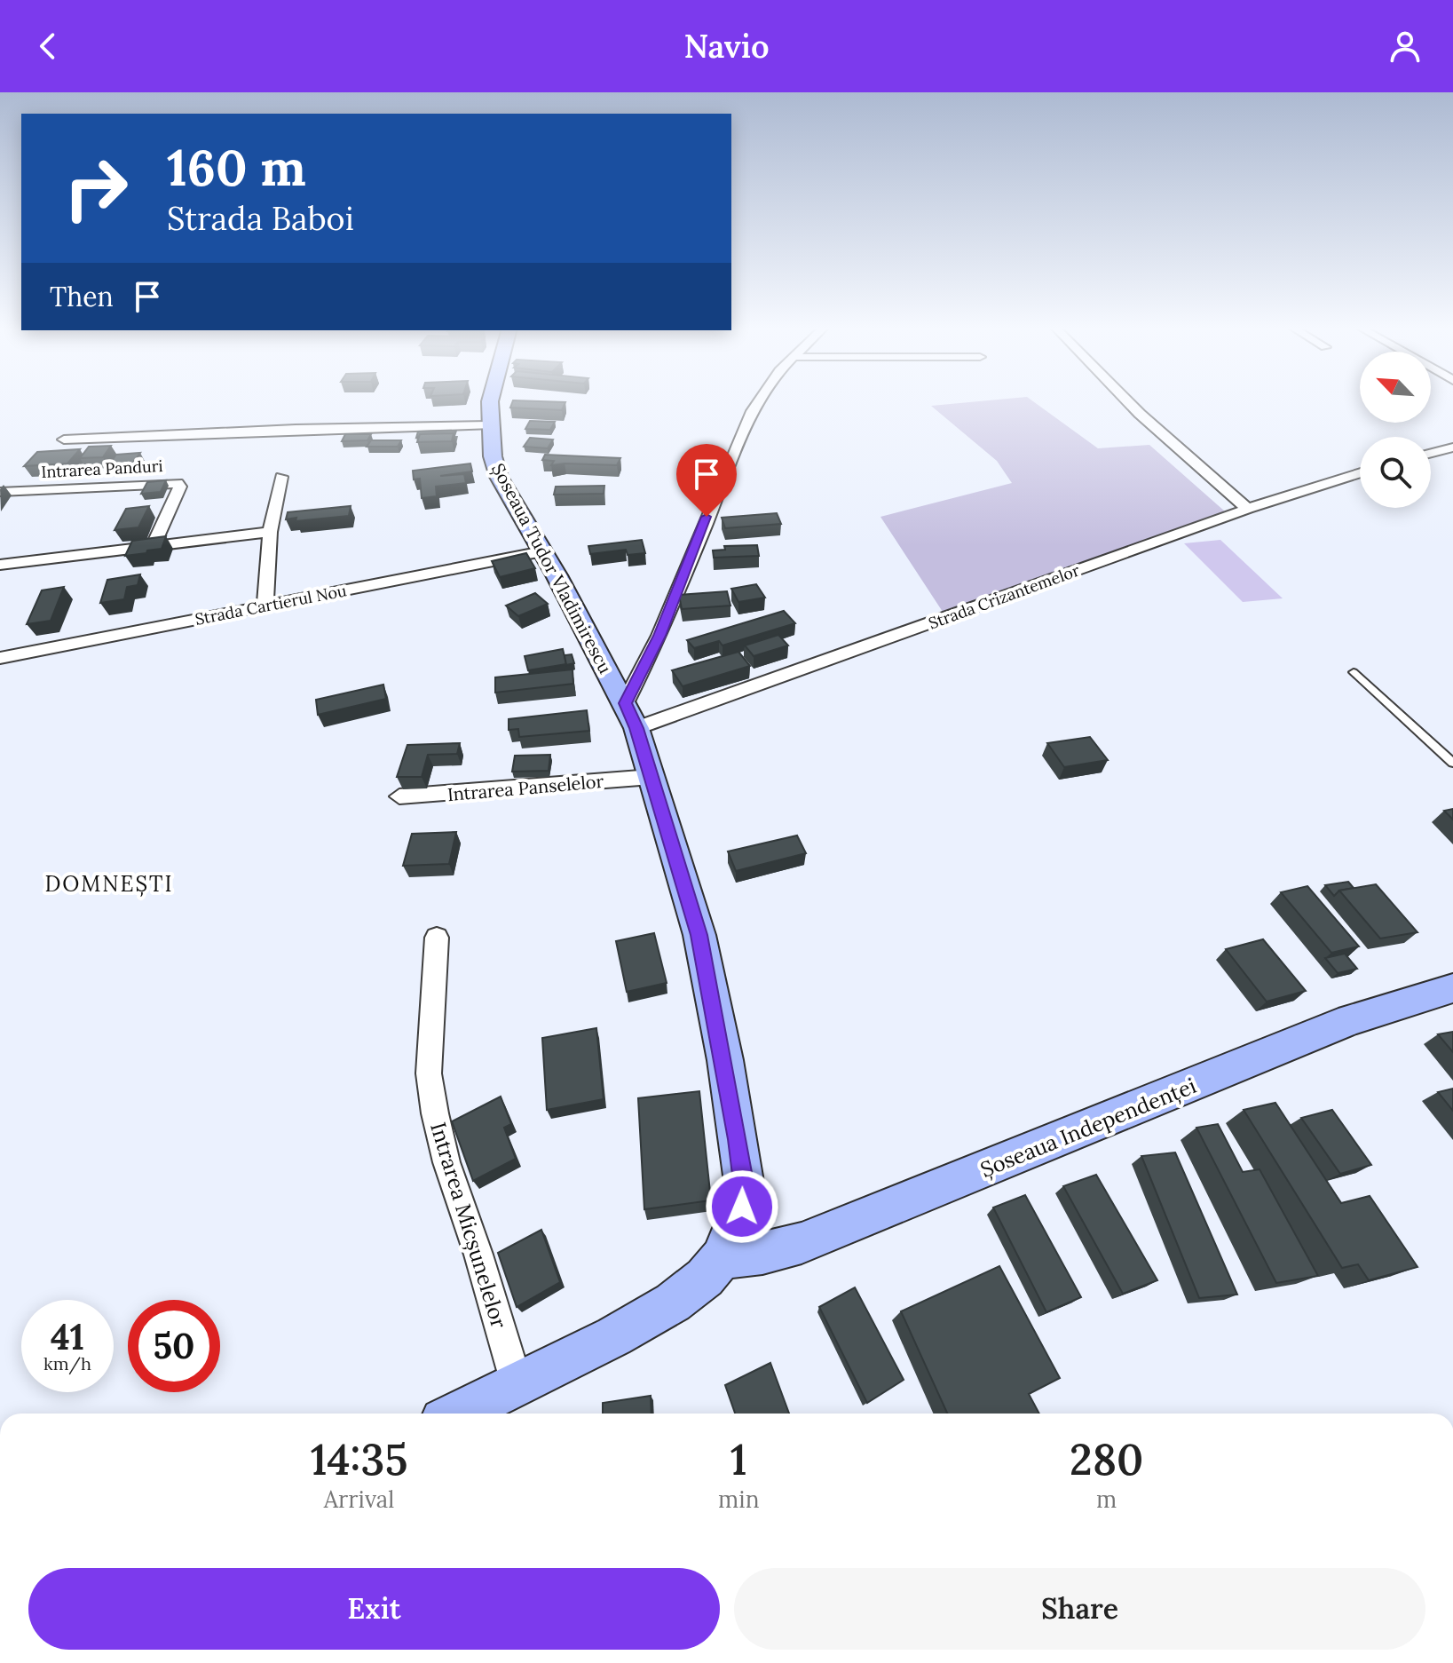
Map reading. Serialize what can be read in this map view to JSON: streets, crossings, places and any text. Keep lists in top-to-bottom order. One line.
{"streets":{"main road":["Șoseaua Tudor Vladimirescu","Șoseaua Independenței"],"street":["Intrarea Panduri","Strada Crizantemelor","Strada Cartierul Nou","Intrarea Panselelor","Intrarea Micșunelelor"]},"crossings":[["Șoseaua Tudor Vladimirescu","Strada Crizantemelor"],["Șoseaua Tudor Vladimirescu","Strada Cartierul Nou"],["Șoseaua Tudor Vladimirescu","Intrarea Panselelor"],["Șoseaua Tudor Vladimirescu","Șoseaua Independenței"]],"districts":["DOMNEȘTI"],"north":"top left","page":{"header":"Navio","turn":["160 m","Strada Baboi"],"then":"Then","speed":"41 km/h","limit":"50","eta":["14:35","Arrival","1","min","280","m"],"buttons":["Exit","Share"]}}
